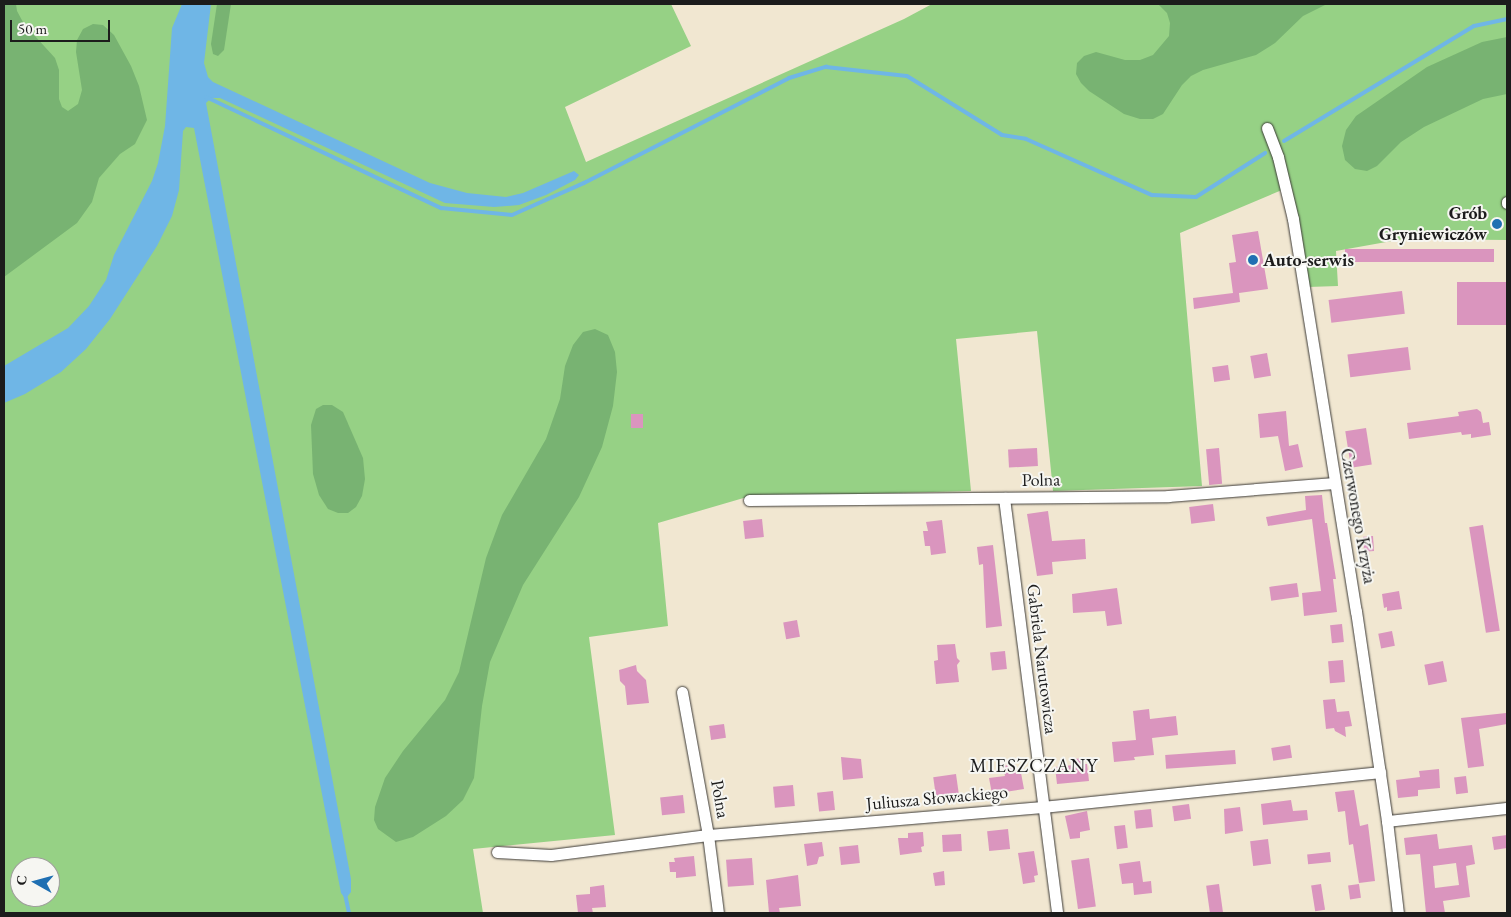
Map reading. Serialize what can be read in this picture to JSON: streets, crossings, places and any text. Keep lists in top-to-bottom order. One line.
{"streets":{"street":["Polna","Czerwonego Krzyża","Gabriela Narutowicza","Juliusza Słowackiego"]},"crossings":[["Polna","Czerwonego Krzyża"],["Polna","Gabriela Narutowicza"],["Polna","Juliusza Słowackiego"],["Czerwonego Krzyża","Juliusza Słowackiego"],["Gabriela Narutowicza","Juliusza Słowackiego"]],"districts":["MIESZCZANY"],"places":["Grób Gryniewiczów","Auto-serwis"],"scale_bar":"50 m","north":"left"}
